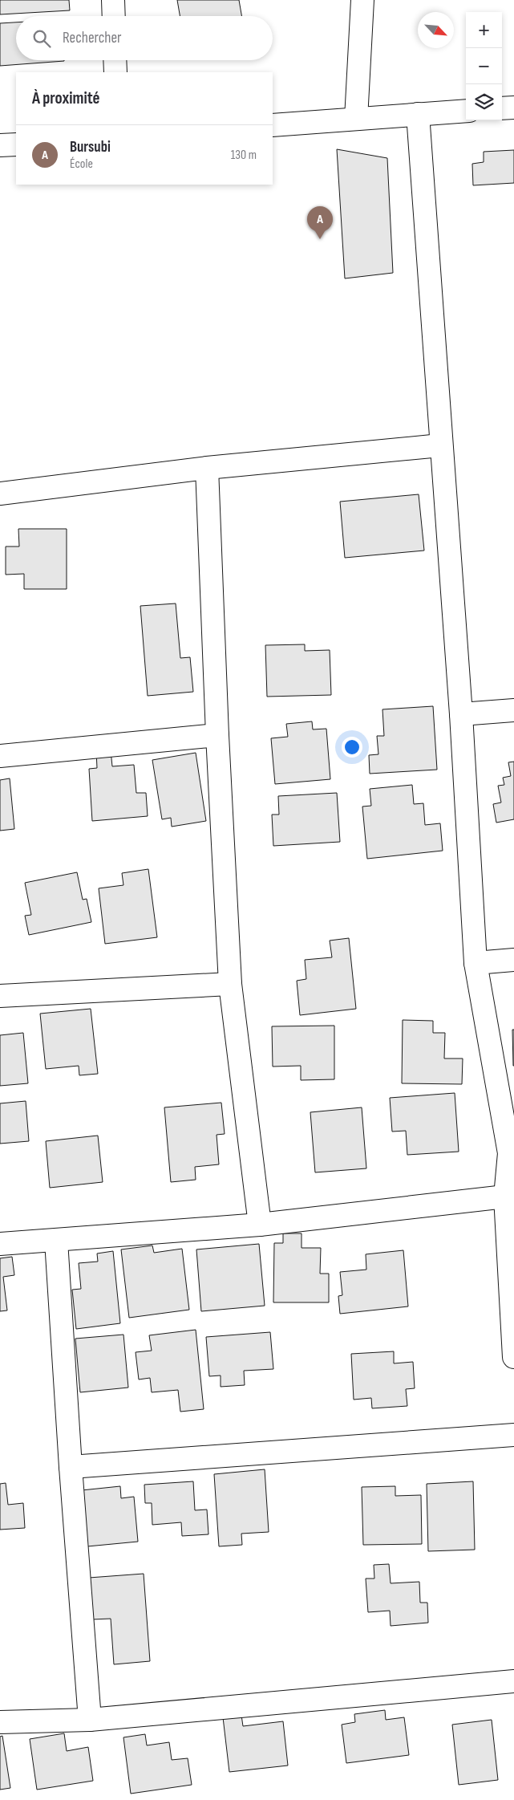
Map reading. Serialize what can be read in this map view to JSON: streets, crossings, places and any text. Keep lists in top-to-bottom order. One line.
{"north":"bottom right","page":{"map_buttons":["+","−"],"search":"Rechercher","heading":"À proximité","list":[{"mark":"A","name":"Bursubi","note":"École","value":"130 m"}],"pins":"A"}}
